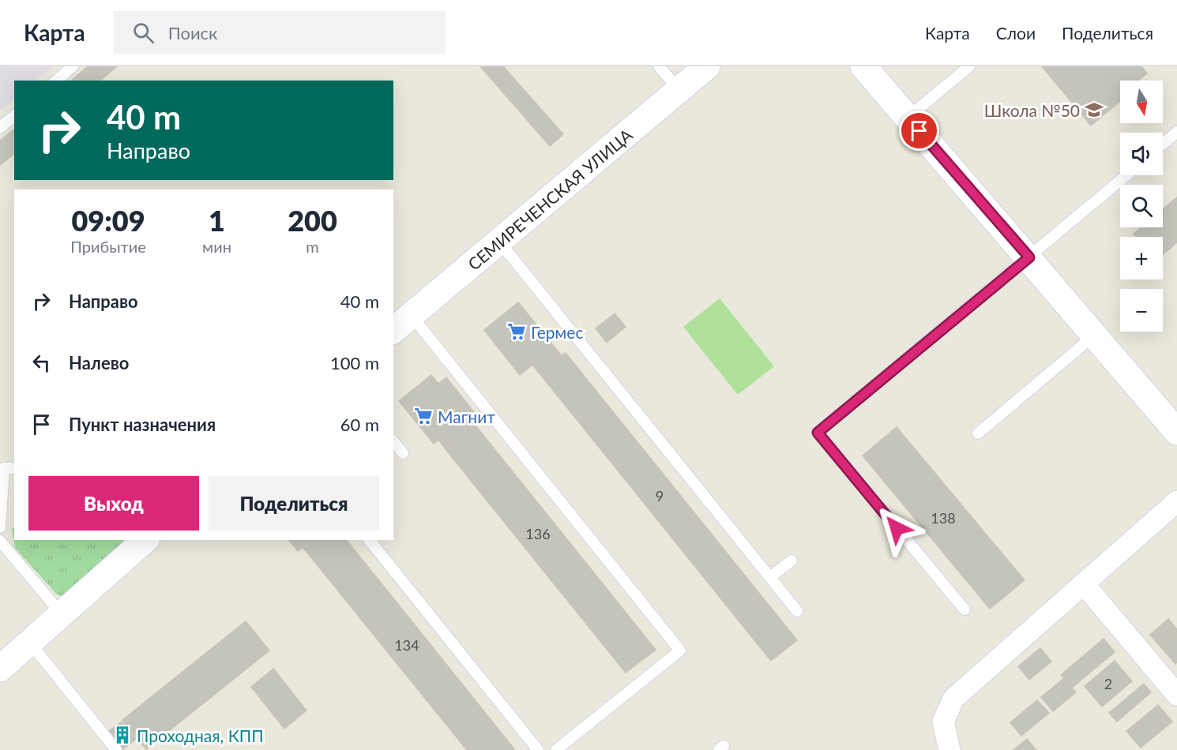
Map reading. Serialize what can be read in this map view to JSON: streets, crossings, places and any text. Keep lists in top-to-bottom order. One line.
{"streets":{"main road":["СЕМИРЕЧЕНСКАЯ УЛИЦА"]},"places":{"school or university":["Школа №50"],"supermarket":["Гермес","Магнит"],"building":["Проходная, КПП"]},"house_numbers":["9","138","136","134","2"],"north":"bottom","page":{"header":"Карта","search":"Поиск","nav":["Карта","Слои","Поделиться"],"map_buttons":["+","−"],"turn":["40 m","Направо"],"eta":["09:09","Прибытие","1","мин","200","m"],"list":[{"name":"Направо","value":"40 m"},{"name":"Налево","value":"100 m"},{"name":"Пункт назначения","value":"60 m"}],"buttons":["Выход","Поделиться"]}}
